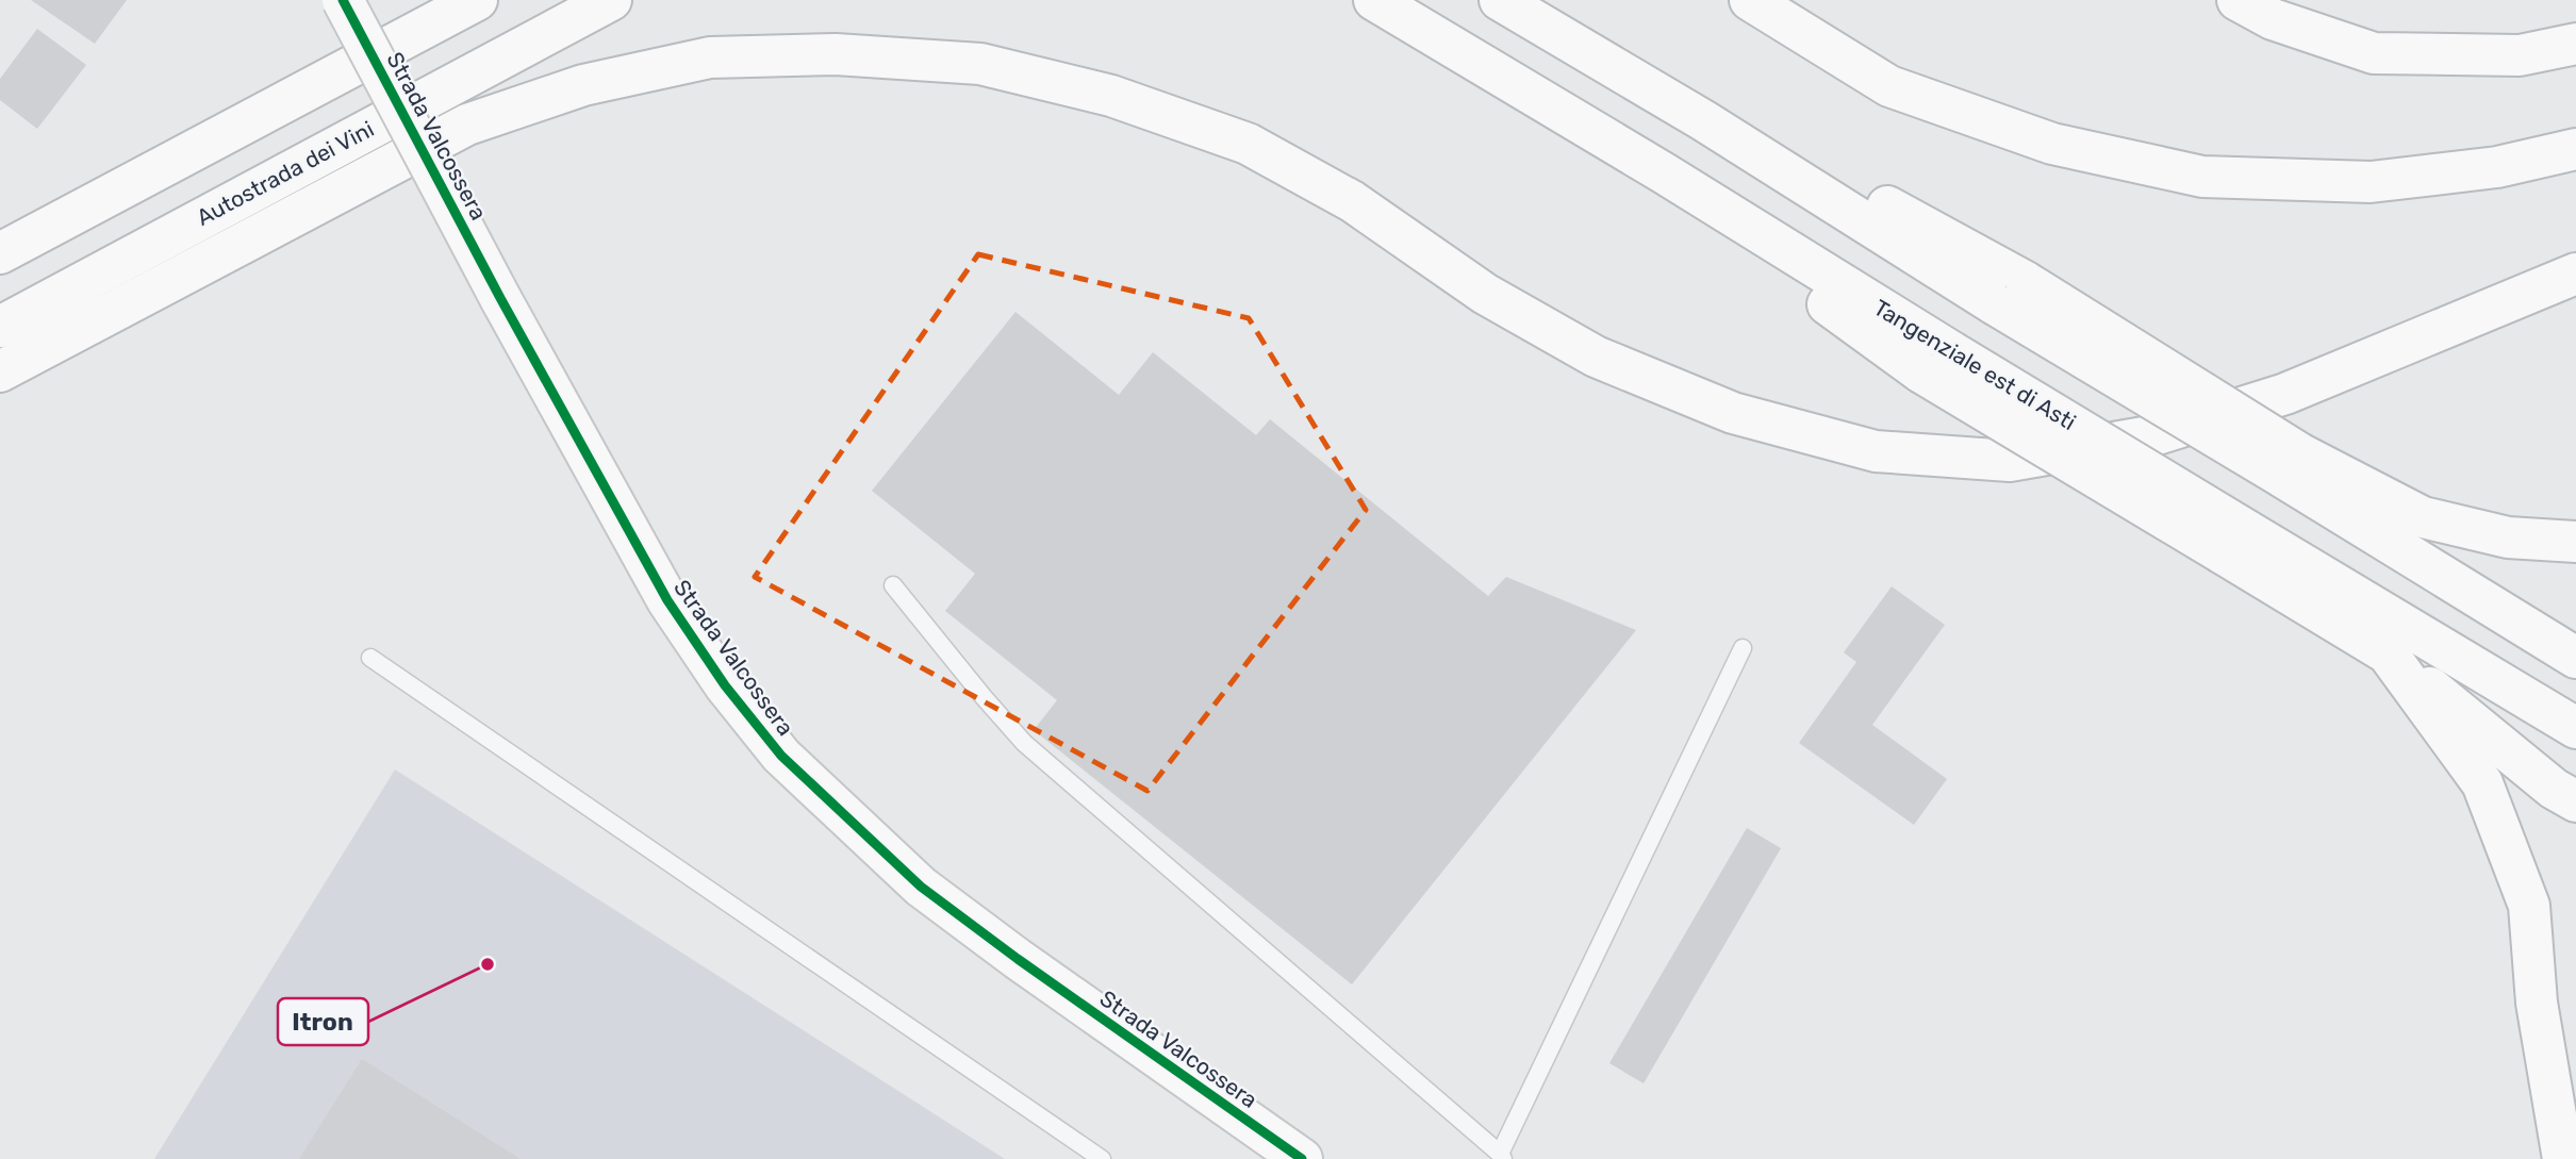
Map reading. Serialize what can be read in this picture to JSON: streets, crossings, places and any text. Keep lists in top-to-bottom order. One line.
{"streets":{"main road":["Strada Valcossera","Autostrada dei Vini","Tangenziale est di Asti"]},"places":["Itron"]}
